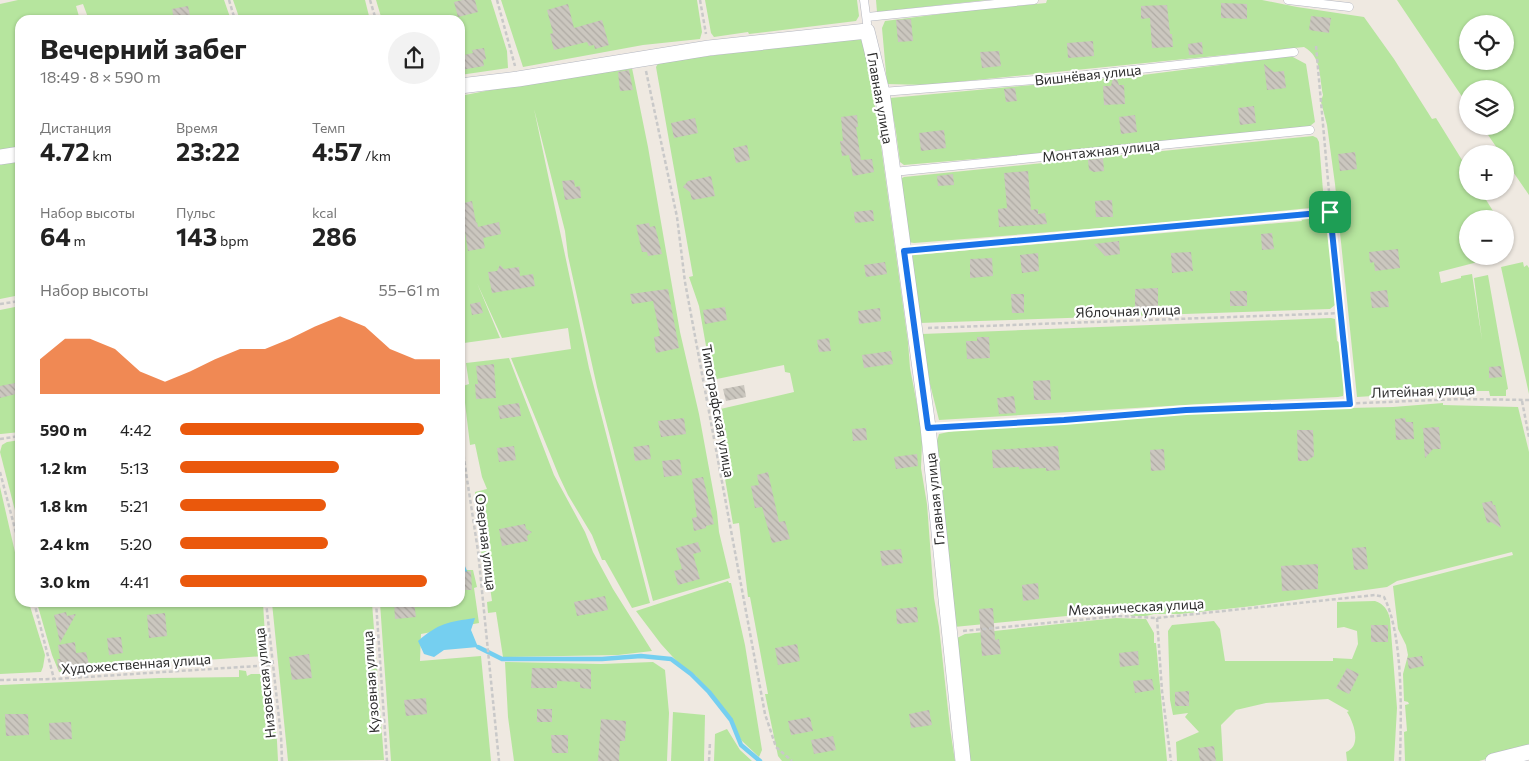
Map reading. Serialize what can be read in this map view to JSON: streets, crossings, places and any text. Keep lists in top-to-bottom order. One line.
{"streets":{"street":["Главная улица"],"lane":["Вишнёвая улица","Монтажная улица"],"path":["Яблочная улица","Литейная улица","Типографская улица","Озерная улица","Механическая улица","Художественная улица","Кузовная улица","Низовская улица"]},"crossings":[["Вишнёвая улица","Главная улица"],["Главная улица","Монтажная улица"],["Главная улица","Яблочная улица"],["Главная улица","Литейная улица"],["Главная улица","Механическая улица"],["Художественная улица","Низовская улица"]],"page":{"map_buttons":["+","−"],"heading":["Вечерний забег","18:49 · 8 × 590 m"],"stats":[["Дистанция","4.72 km"],["Время","23:22"],["Темп","4:57 /km"],["Набор высоты","64 m"],["Пульс","143 bpm"],["kcal","286"]],"chart":["Набор высоты","55–61 m"],"list":[{"name":"590 m","note":"4:42"},{"name":"1.2 km","note":"5:13"},{"name":"1.8 km","note":"5:21"},{"name":"2.4 km","note":"5:20"},{"name":"3.0 km","note":"4:41"}]}}
